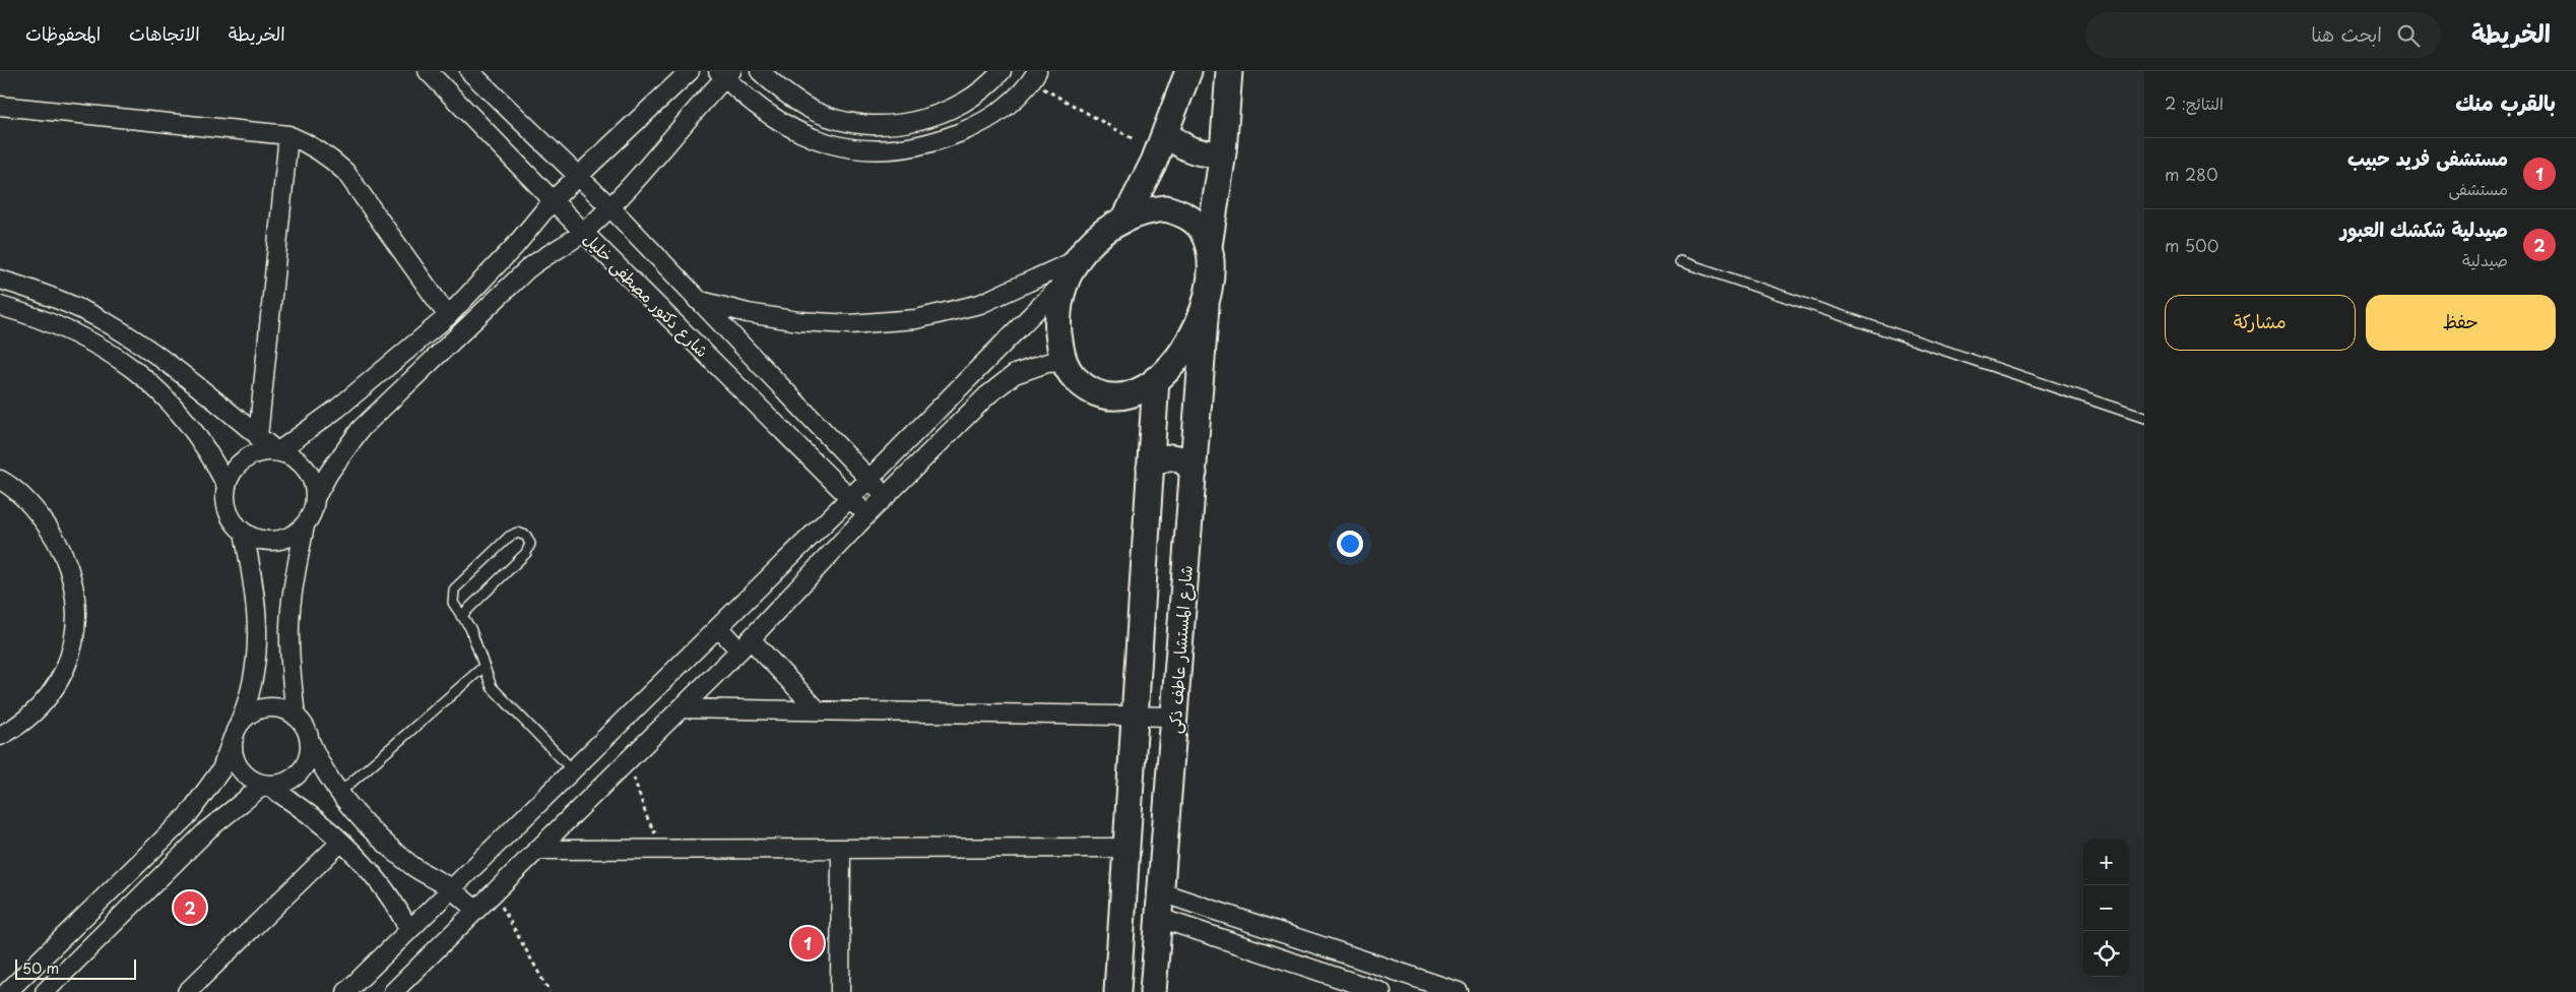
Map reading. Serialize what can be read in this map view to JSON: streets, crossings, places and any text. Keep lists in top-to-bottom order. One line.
{"streets":{"street":["شارع دكتور مصطفى خليل","شارع المستشار عاطف ذكى"]},"scale_bar":"50 m","page":{"header":"الخريطة","search":"ابحث هنا","nav":["الخريطة","الاتجاهات","المحفوظات"],"heading":["بالقرب منك","النتائج: 2"],"list":[{"mark":"1","name":"مستشفى فريد حبيب","note":"مستشفى","value":"280 m"},{"mark":"2","name":"صيدلية شكشك العبور","note":"صيدلية","value":"500 m"}],"buttons":["حفظ","مشاركة"],"map_buttons":["+","−"],"pins":["2","1"],"scale":"50 m"}}
